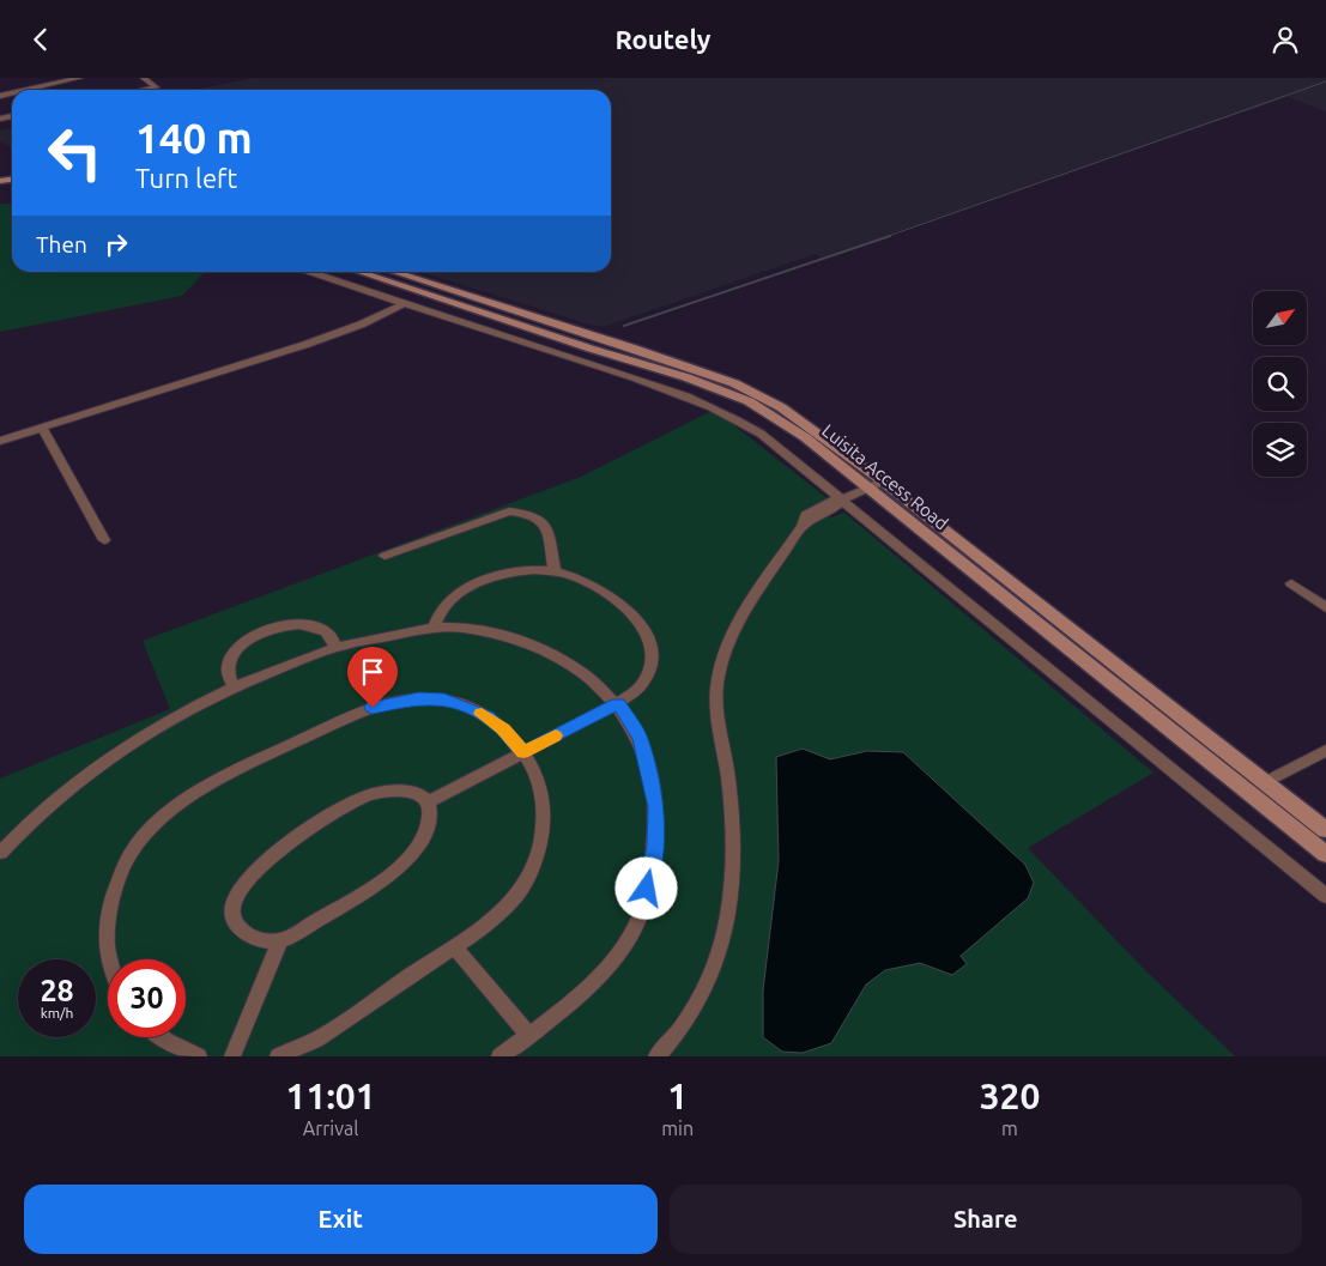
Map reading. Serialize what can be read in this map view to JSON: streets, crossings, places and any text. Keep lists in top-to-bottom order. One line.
{"streets":{"main road":["Luisita Access Road"]},"north":"top right","page":{"header":"Routely","turn":["140 m","Turn left"],"then":"Then","speed":"28 km/h","limit":"30","eta":["11:01","Arrival","1","min","320","m"],"buttons":["Exit","Share"]}}
